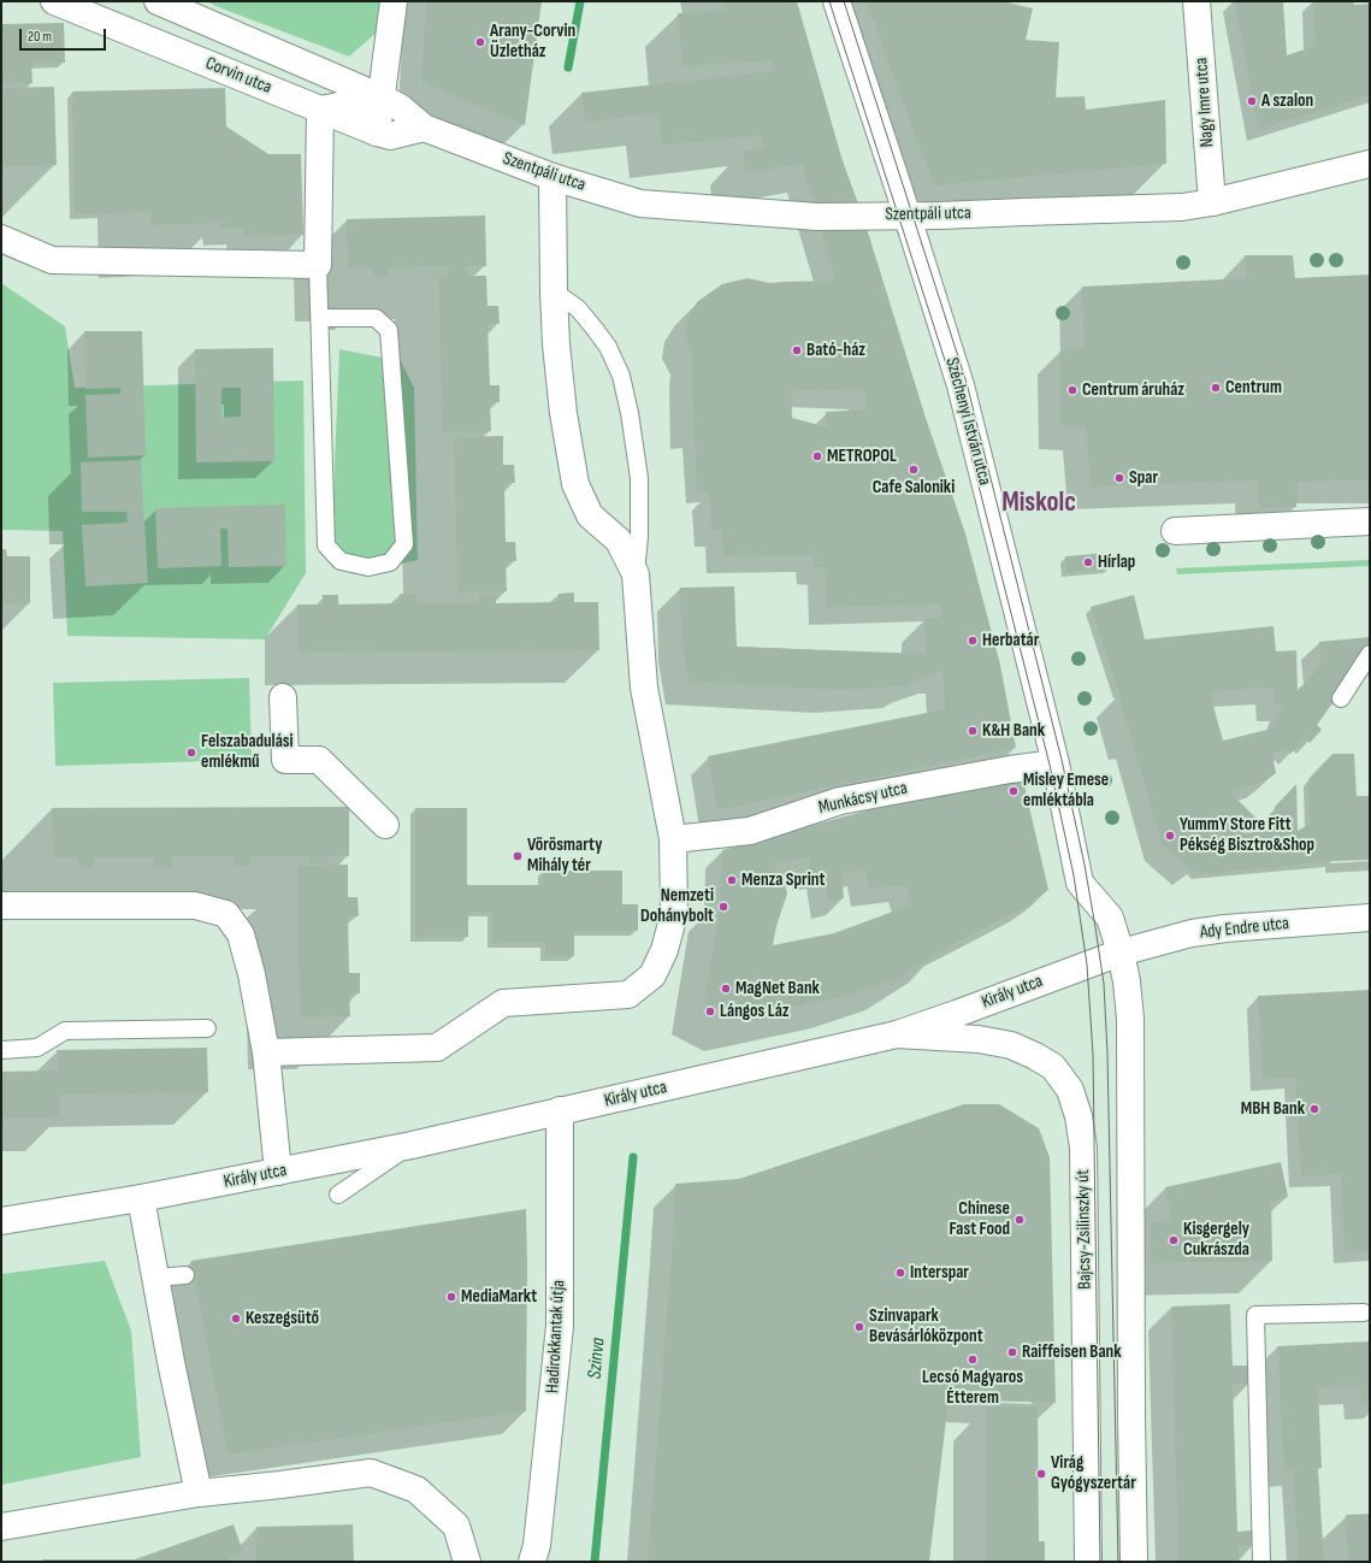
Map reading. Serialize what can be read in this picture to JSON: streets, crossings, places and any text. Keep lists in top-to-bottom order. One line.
{"streets":{"street":["Corvin utca","Nagy Imre utca","Szentpáli utca","Széchenyi István utca","Munkácsy utca","Ady Endre utca","Király utca","Bajcsy-Zsilinszky út","Hadirokkantak útja"]},"crossings":[["Corvin utca","Szentpáli utca"],["Nagy Imre utca","Szentpáli utca"],["Szentpáli utca","Széchenyi István utca"],["Széchenyi István utca","Munkácsy utca"],["Széchenyi István utca","Ady Endre utca"],["Széchenyi István utca","Király utca"],["Ady Endre utca","Király utca"],["Király utca","Bajcsy-Zsilinszky út"],["Király utca","Hadirokkantak útja"]],"districts":["Miskolc"],"water":["Szinva"],"places":["Arany-Corvin Üzletház","A szalon","Bató-ház","Centrum","Centrum áruház","METROPOL","Cafe Saloniki","Spar","Hírlap","Herbatár","K&H Bank","Felszabadulási emlékmű","Misley Emese emléktábla","YummY Store Fitt Pékség Bisztro&Shop","Vörösmarty Mihály tér","Menza Sprint","Nemzeti Dohánybolt","MagNet Bank","Lángos Láz","MBH Bank","Chinese Fast Food","Kisgergely Cukrászda","Interspar","MediaMarkt","Keszegsütő","Szinvapark Bevásárlóközpont","Raiffeisen Bank","Lecsó Magyaros Étterem","Virág Gyógyszertár"],"scale_bar":"20 m"}
